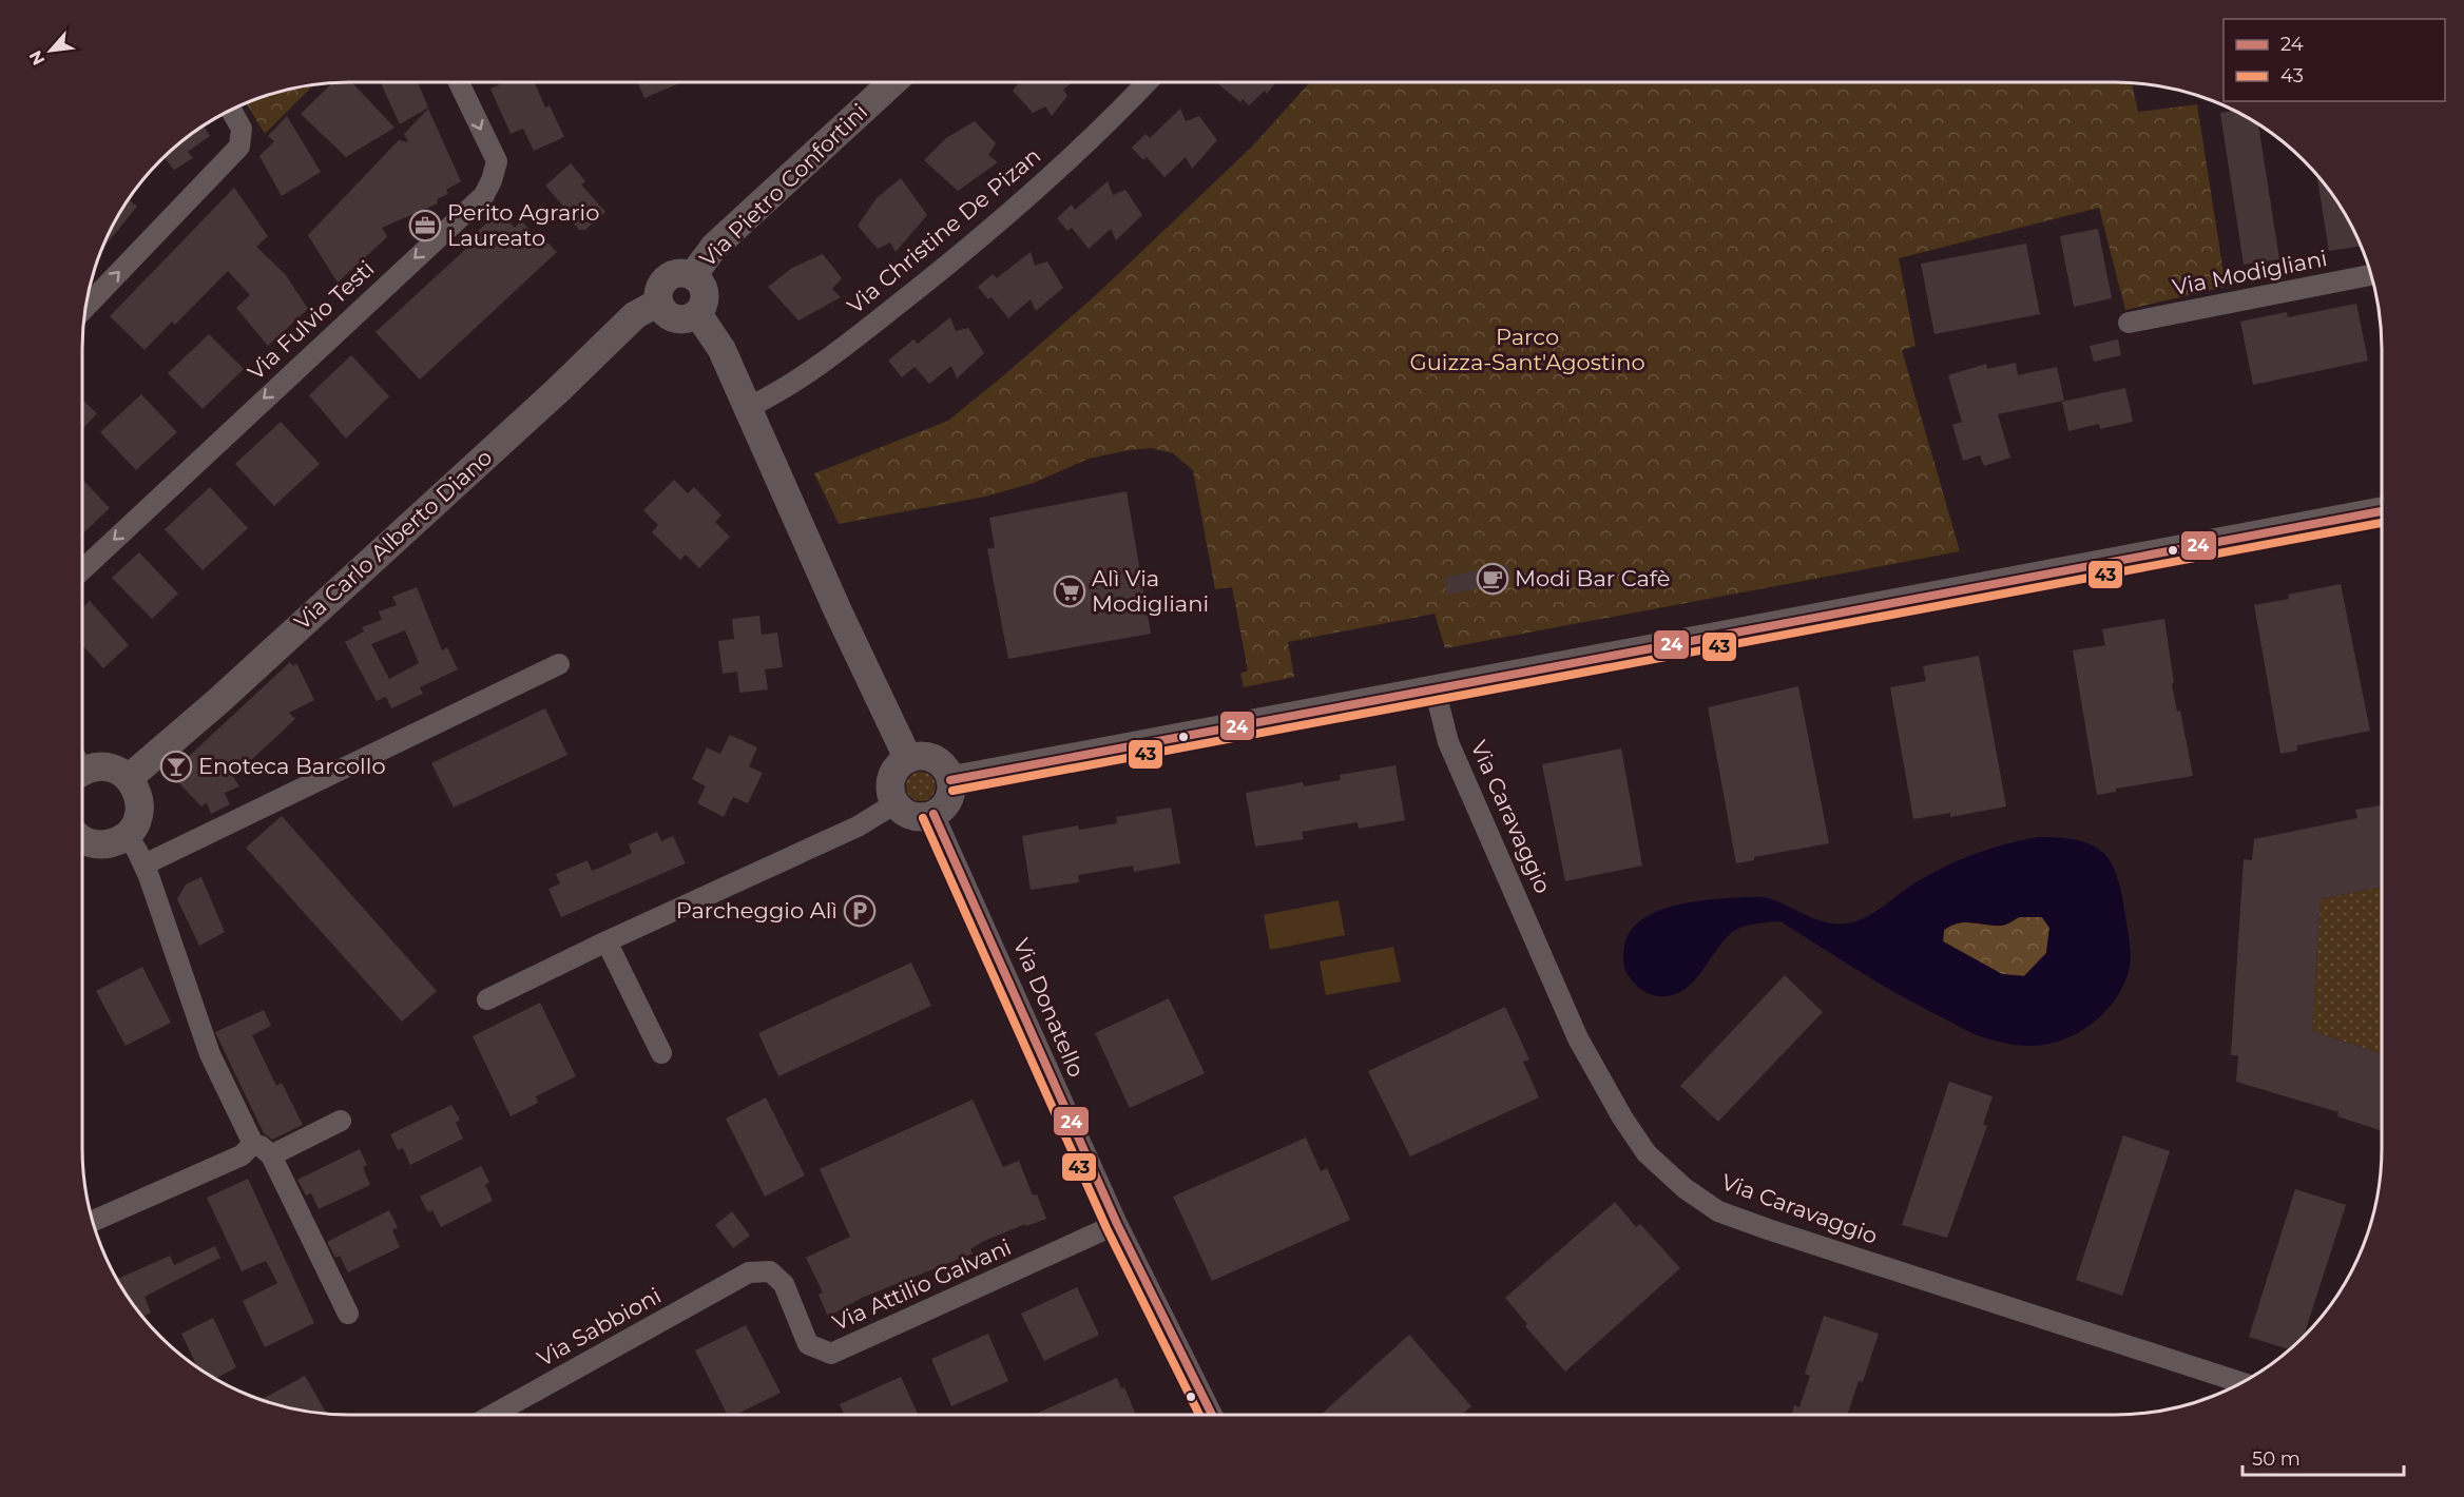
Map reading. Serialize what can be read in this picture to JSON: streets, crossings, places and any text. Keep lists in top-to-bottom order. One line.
{"streets":{"street":["Via Pietro Confortini","Via Christine De Pizan","Via Modigliani","Via Fulvio Testi","Via Carlo Alberto Diano","Via Caravaggio","Via Donatello","Via Attilio Galvani","Via Sabbioni"]},"crossings":[["Via Pietro Confortini","Via Carlo Alberto Diano"],["Via Donatello","Via Attilio Galvani"],["Via Attilio Galvani","Via Sabbioni"]],"one_way":["Via Fulvio Testi"],"parks":["Parco Guizza-Sant'Agostino"],"places":{"office":["Perito Agrario Laureato"],"cafe":["Modi Bar Cafè"],"supermarket":["Alì Via Modigliani"],"bar":["Enoteca Barcollo"],"parking":["Parcheggio Alì"]},"lines":["transit line 24","transit line 43"],"legend":["24","43"],"scale_bar":"50 m","north":"bottom left"}
